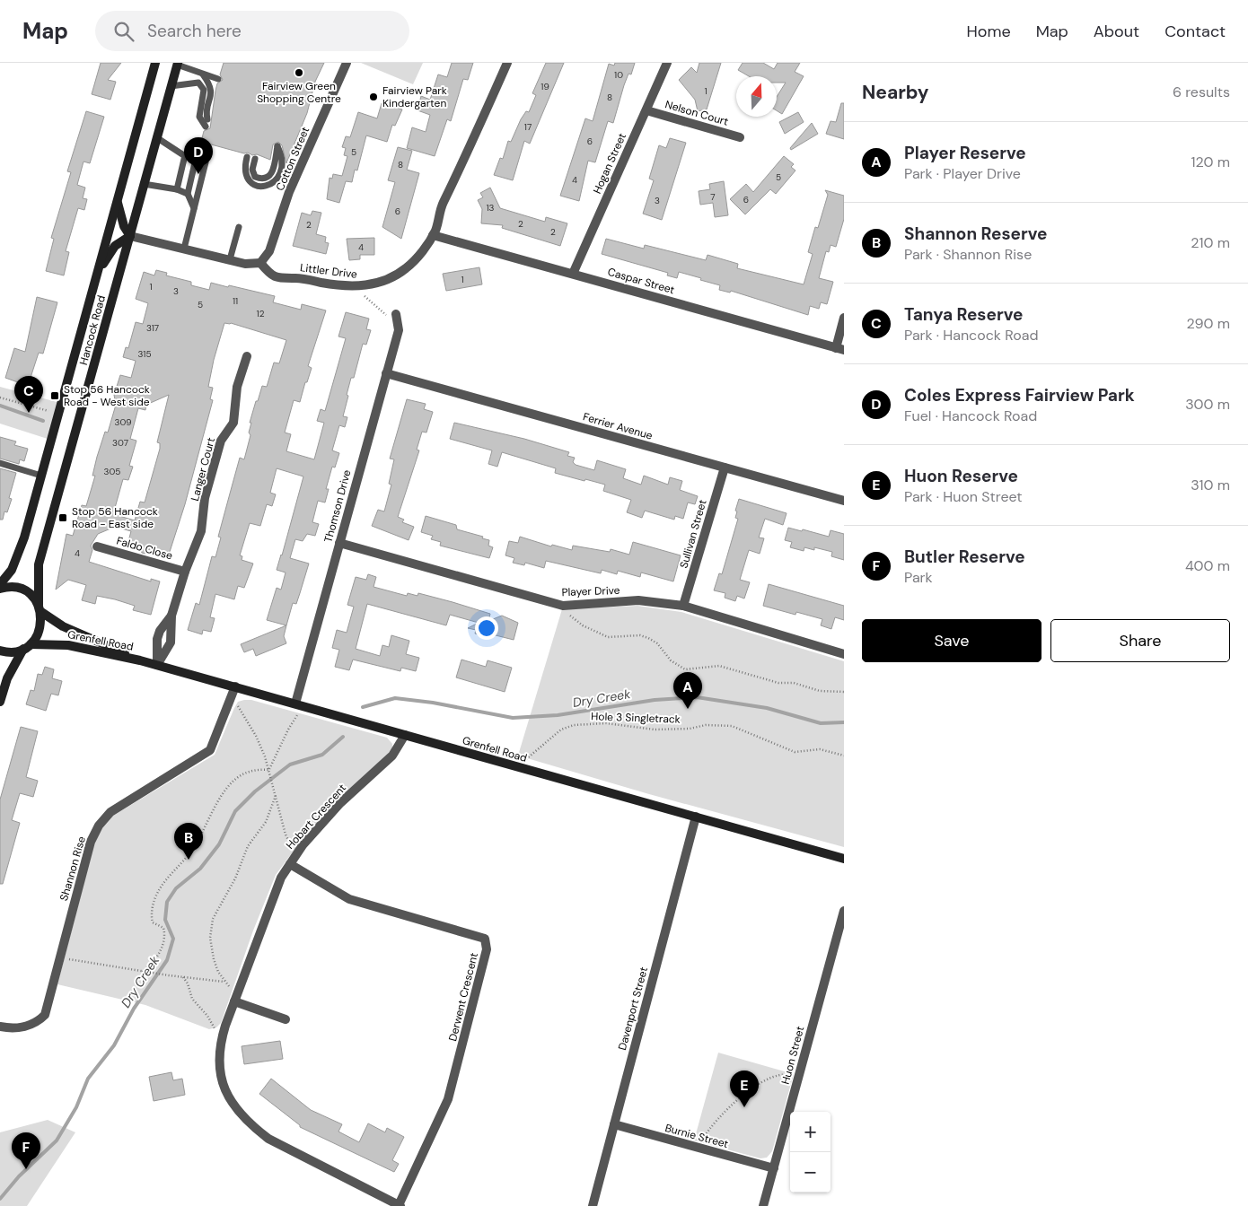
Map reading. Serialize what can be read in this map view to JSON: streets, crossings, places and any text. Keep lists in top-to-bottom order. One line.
{"streets":{"main road":["Hancock Road","Grenfell Road"],"street":["Nelson Court","Cotton Street","Hogan Street","Littler Drive","Caspar Street","Ferrier Avenue","Langer Court","Thomson Drive","Sullivan Street","Faldo Close","Player Drive","Hobart Crescent","Shannon Rise","Derwent Crescent","Davenport Street","Huon Street","Burnie Street"],"path":["Hole 3 Singletrack"]},"crossings":[["Nelson Court","Hogan Street"],["Cotton Street","Littler Drive"],["Hogan Street","Caspar Street"],["Littler Drive","Caspar Street"],["Hancock Road","Grenfell Road"],["Ferrier Avenue","Thomson Drive"],["Ferrier Avenue","Sullivan Street"],["Langer Court","Faldo Close"],["Langer Court","Grenfell Road"],["Thomson Drive","Player Drive"],["Thomson Drive","Grenfell Road"],["Sullivan Street","Player Drive"],["Grenfell Road","Hole 3 Singletrack"],["Grenfell Road","Hobart Crescent"],["Grenfell Road","Shannon Rise"],["Grenfell Road","Davenport Street"],["Hobart Crescent","Derwent Crescent"],["Davenport Street","Burnie Street"],["Huon Street","Burnie Street"]],"water":["Dry Creek"],"places":{"other":["Fairview Green Shopping Centre","Fairview Park Kindergarten"],"transit":["Stop 56 Hancock Road - West side","Stop 56 Hancock Road - East side"]},"house_numbers":["10","19","1","8","17","6","5","8","5","4","7","6","3","13","6","2","2","2","4","1","1","3","11","5","12","317","315","309","307","305","4"],"north":"top","page":{"header":"Map","search":"Search here","nav":["Home","Map","About","Contact"],"heading":["Nearby","6 results"],"list":[{"mark":"A","name":"Player Reserve","note":"Park · Player Drive","value":"120 m"},{"mark":"B","name":"Shannon Reserve","note":"Park · Shannon Rise","value":"210 m"},{"mark":"C","name":"Tanya Reserve","note":"Park · Hancock Road","value":"290 m"},{"mark":"D","name":"Coles Express Fairview Park","note":"Fuel · Hancock Road","value":"300 m"},{"mark":"E","name":"Huon Reserve","note":"Park · Huon Street","value":"310 m"},{"mark":"F","name":"Butler Reserve","note":"Park","value":"400 m"}],"pins":["D","C","A","B","E","F"],"buttons":["Save","Share"],"map_buttons":["+","−"]}}
